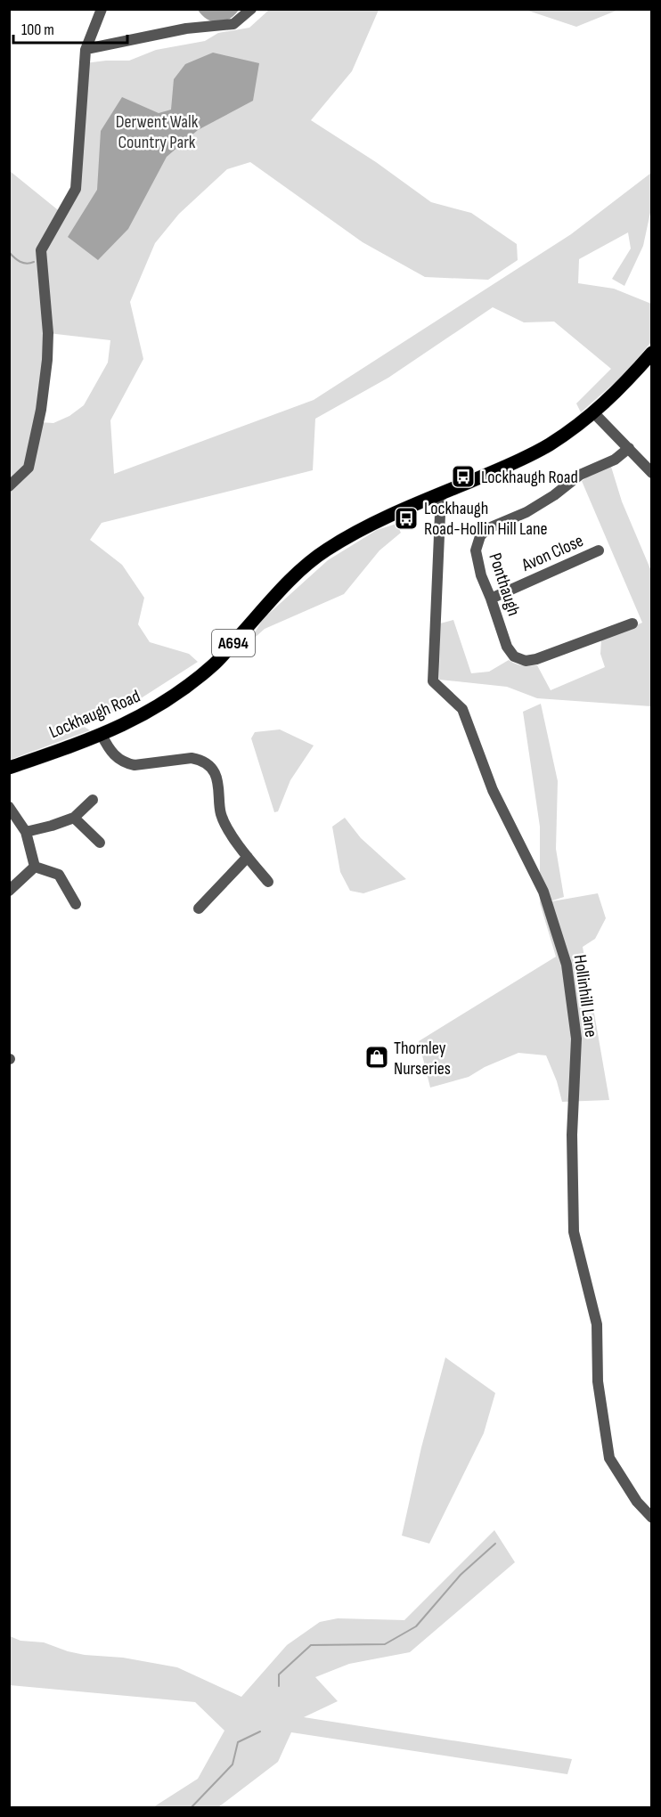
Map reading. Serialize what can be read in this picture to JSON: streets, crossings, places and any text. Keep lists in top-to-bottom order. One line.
{"streets":{"main road":["A694","Lockhaugh Road"],"street":["Avon Close","Ponthaugh","Hollinhill Lane"]},"crossings":[["Avon Close","Ponthaugh"],["A694","Lockhaugh Road"],["A694","Hollinhill Lane"],["Lockhaugh Road","Hollinhill Lane"]],"parks":["Derwent Walk Country Park"],"places":{"bus stop":["Lockhaugh Road","Lockhaugh Road-Hollin Hill Lane"],"shop":["Thornley Nurseries"]},"scale_bar":"100 m"}
